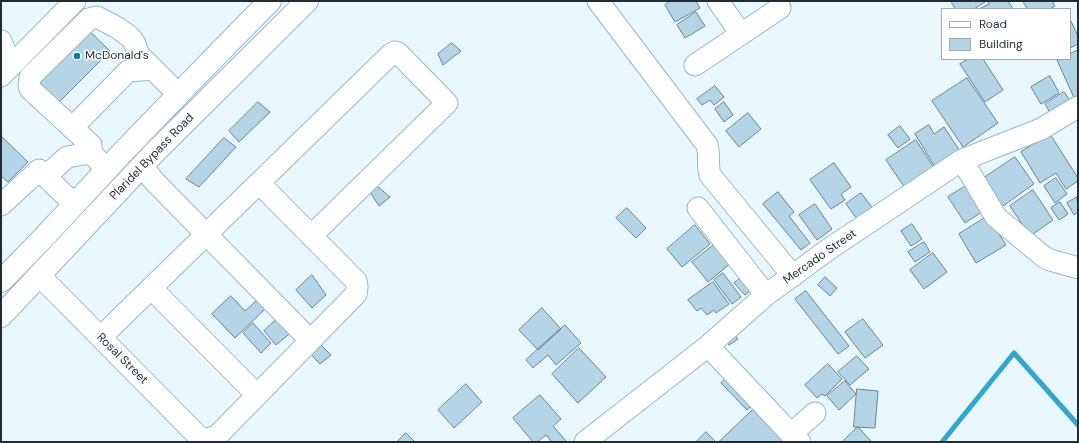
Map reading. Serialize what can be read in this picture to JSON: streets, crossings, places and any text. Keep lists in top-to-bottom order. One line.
{"streets":{"highway":["Plaridel Bypass Road"],"street":["Mercado Street","Rosal Street"]},"crossings":[["Plaridel Bypass Road","Rosal Street"]],"places":["McDonald's"],"legend":["Road","Building"]}
